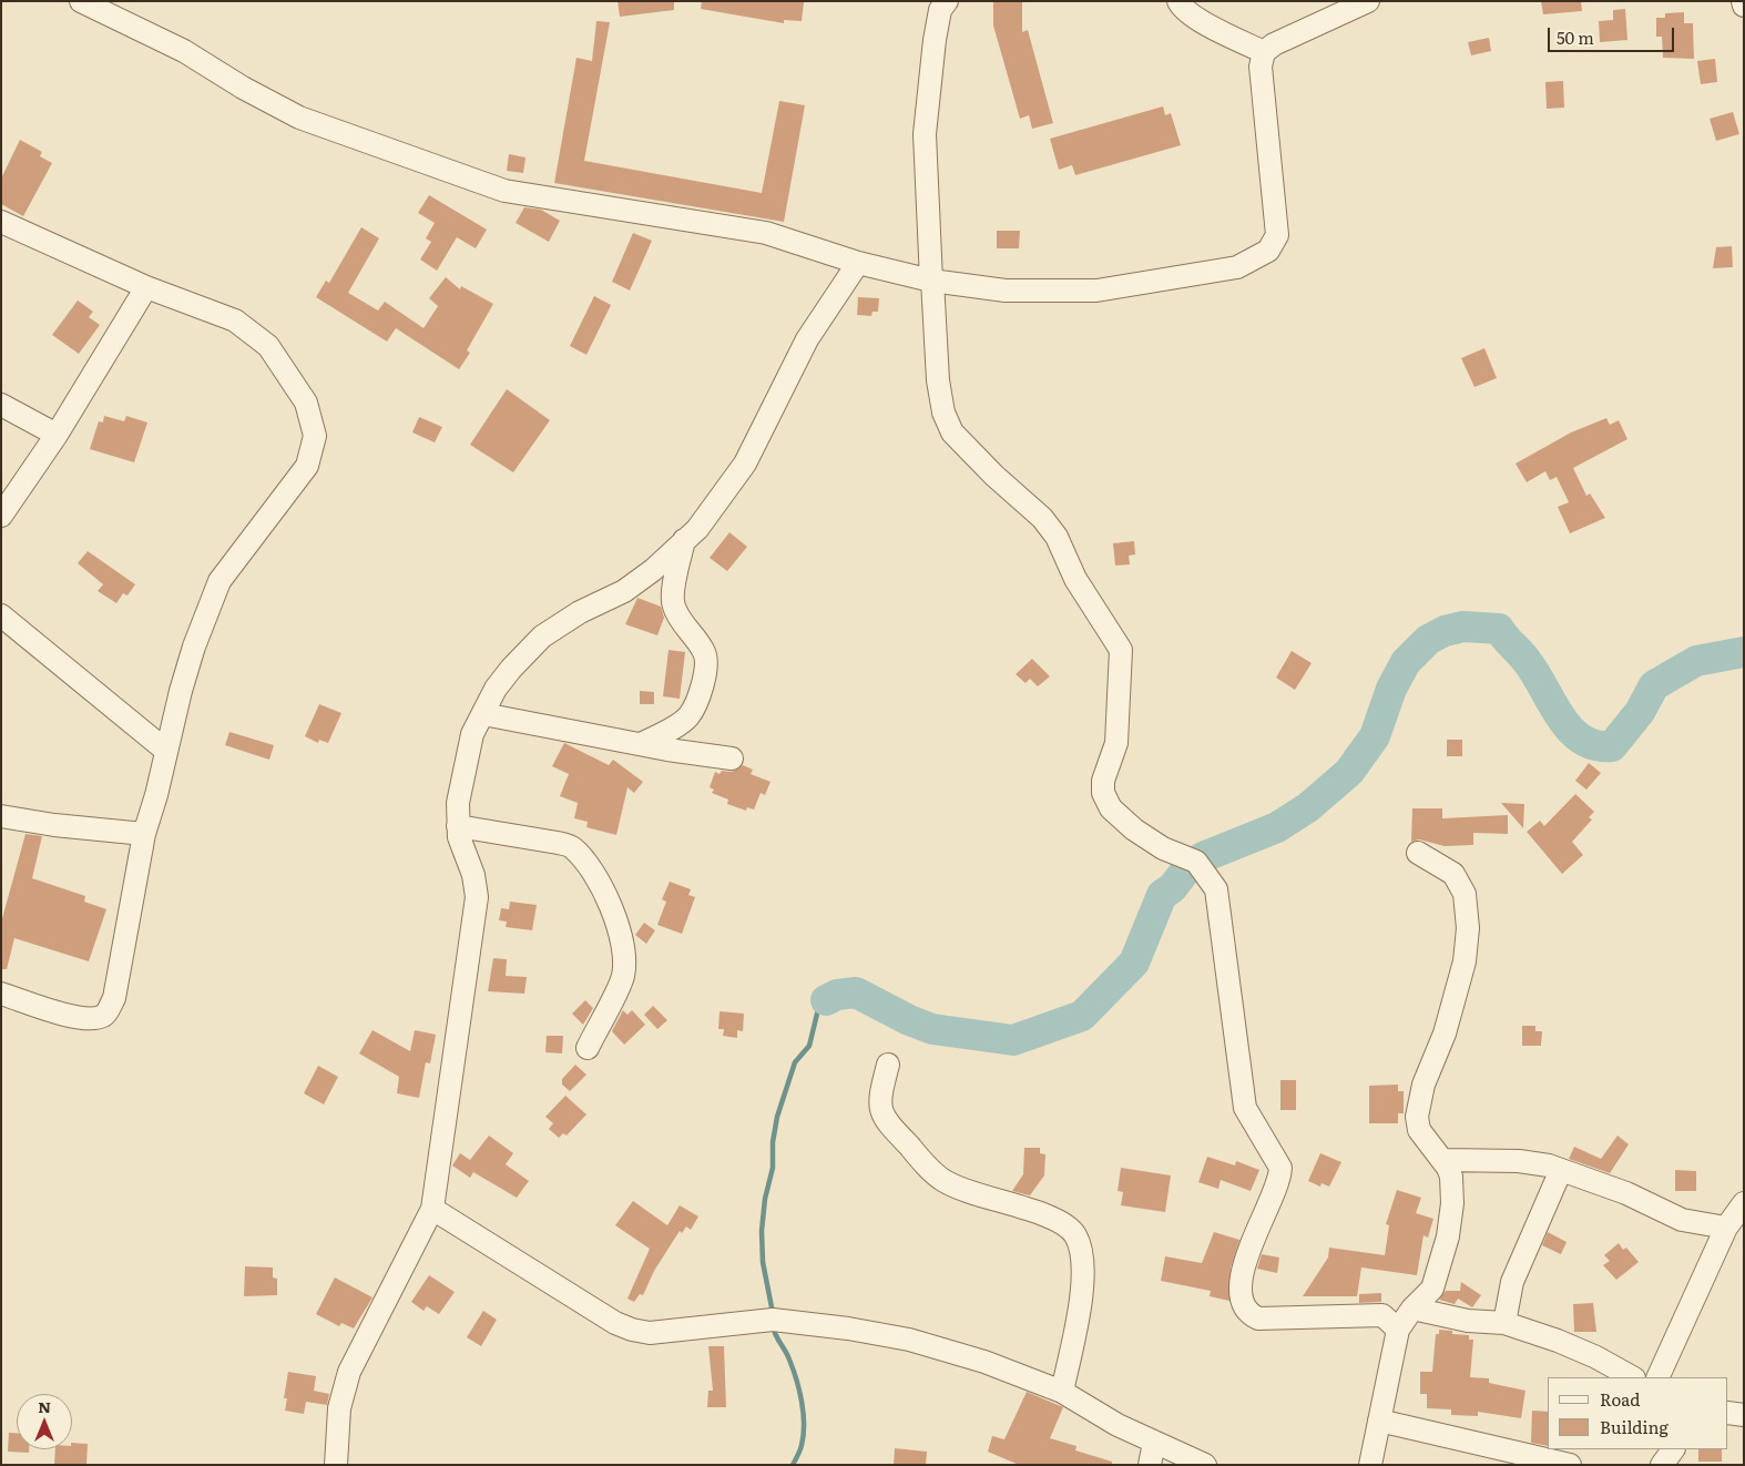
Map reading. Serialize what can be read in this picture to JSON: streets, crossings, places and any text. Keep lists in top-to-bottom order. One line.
{"legend":["Road","Building"],"scale_bar":"50 m","north":"top"}
